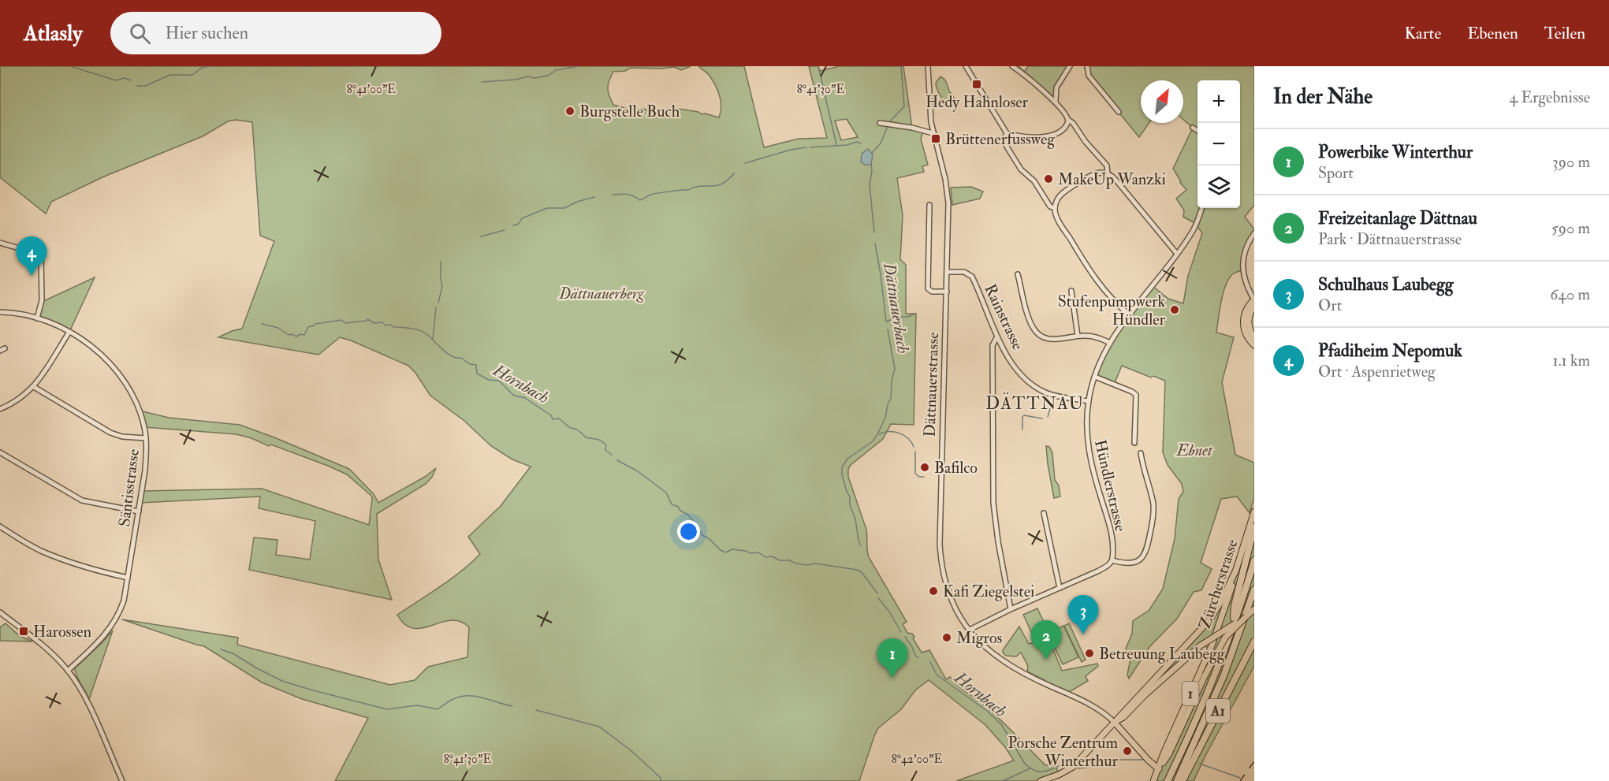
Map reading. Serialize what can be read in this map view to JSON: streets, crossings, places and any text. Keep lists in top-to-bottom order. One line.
{"streets":{"highway":["A1"],"main road":["Dättnauerstrasse","Zürcherstrasse","1"],"street":["Rainstrasse","Hündlerstrasse","Säntisstrasse"]},"crossings":[["Rainstrasse","Dättnauerstrasse"],["Rainstrasse","Hündlerstrasse"],["Dättnauerstrasse","Zürcherstrasse"]],"districts":["DÄTTNAU"],"water":["Dättnauerbach","Hornbach"],"parks":["Dättnauerberg","Ebnet"],"places":{"transit":["Hedy Hahnloser","Brüttenerfussweg","Harossen"],"other":["Burgstelle Buch","MakeUp Wanzki","Stufenpumpwerk Hündler","Bafilco","Kafi Ziegelstei","Migros","Betreuung Laubegg","Porsche Zentrum Winterthur"]},"north":"top right","page":{"header":"Atlasly","search":"Hier suchen","nav":["Karte","Ebenen","Teilen"],"heading":["In der Nähe","4 Ergebnisse"],"map_buttons":["+","−"],"list":[{"mark":"1","name":"Powerbike Winterthur","note":"Sport","value":"390 m"},{"mark":"2","name":"Freizeitanlage Dättnau","note":"Park · Dättnauerstrasse","value":"590 m"},{"mark":"3","name":"Schulhaus Laubegg","note":"Ort","value":"640 m"},{"mark":"4","name":"Pfadiheim Nepomuk","note":"Ort · Aspenrietweg","value":"1.1 km"}],"pins":["4","3","2","1"]},"coordinates":["8°41'00\"E","8°41'30\"E","8°42'00\"E"]}
